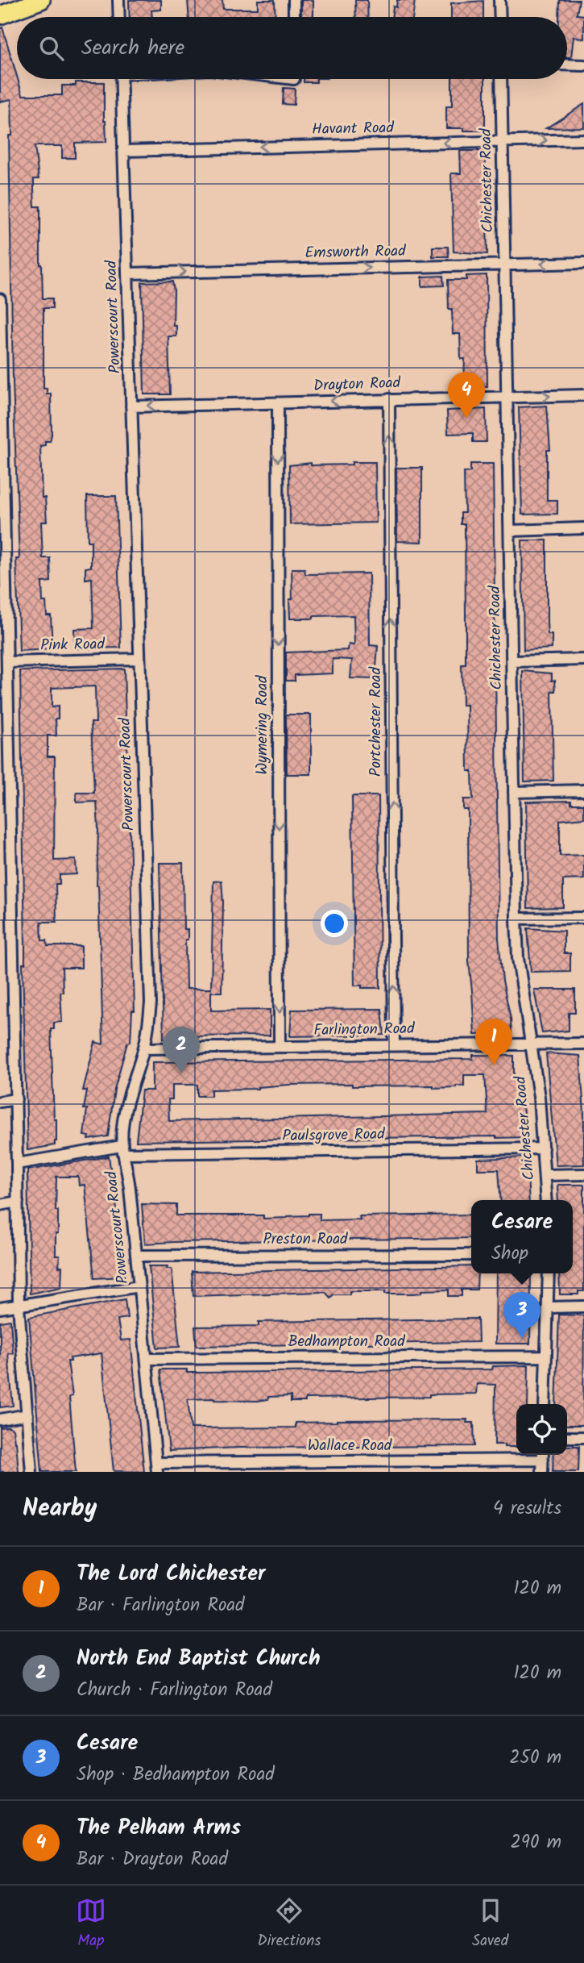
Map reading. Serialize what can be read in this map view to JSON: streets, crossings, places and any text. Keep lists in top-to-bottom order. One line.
{"streets":{"street":["Havant Road","Chichester Road","Emsworth Road","Powerscourt Road","Drayton Road","Pink Road","Portchester Road","Wymering Road","Farlington Road","Paulsgrove Road","Preston Road","Bedhampton Road","Wallace Road"]},"crossings":[["Havant Road","Chichester Road"],["Havant Road","Powerscourt Road"],["Chichester Road","Emsworth Road"],["Chichester Road","Drayton Road"],["Chichester Road","Farlington Road"],["Chichester Road","Paulsgrove Road"],["Emsworth Road","Powerscourt Road"],["Powerscourt Road","Drayton Road"],["Powerscourt Road","Pink Road"],["Powerscourt Road","Farlington Road"],["Powerscourt Road","Paulsgrove Road"],["Powerscourt Road","Preston Road"],["Powerscourt Road","Bedhampton Road"],["Powerscourt Road","Wallace Road"],["Drayton Road","Portchester Road"],["Drayton Road","Wymering Road"],["Portchester Road","Farlington Road"],["Wymering Road","Farlington Road"]],"one_way":["Portchester Road","Wymering Road"],"page":{"search":"Search here","pins":["4","1","2","3"],"popup":["Cesare","Shop"],"heading":["Nearby","4 results"],"list":[{"mark":"1","name":"The Lord Chichester","note":"Bar · Farlington Road","value":"120 m"},{"mark":"2","name":"North End Baptist Church","note":"Church · Farlington Road","value":"120 m"},{"mark":"3","name":"Cesare","note":"Shop · Bedhampton Road","value":"250 m"},{"mark":"4","name":"The Pelham Arms","note":"Bar · Drayton Road","value":"290 m"}],"nav":["Map","Directions","Saved"]}}
